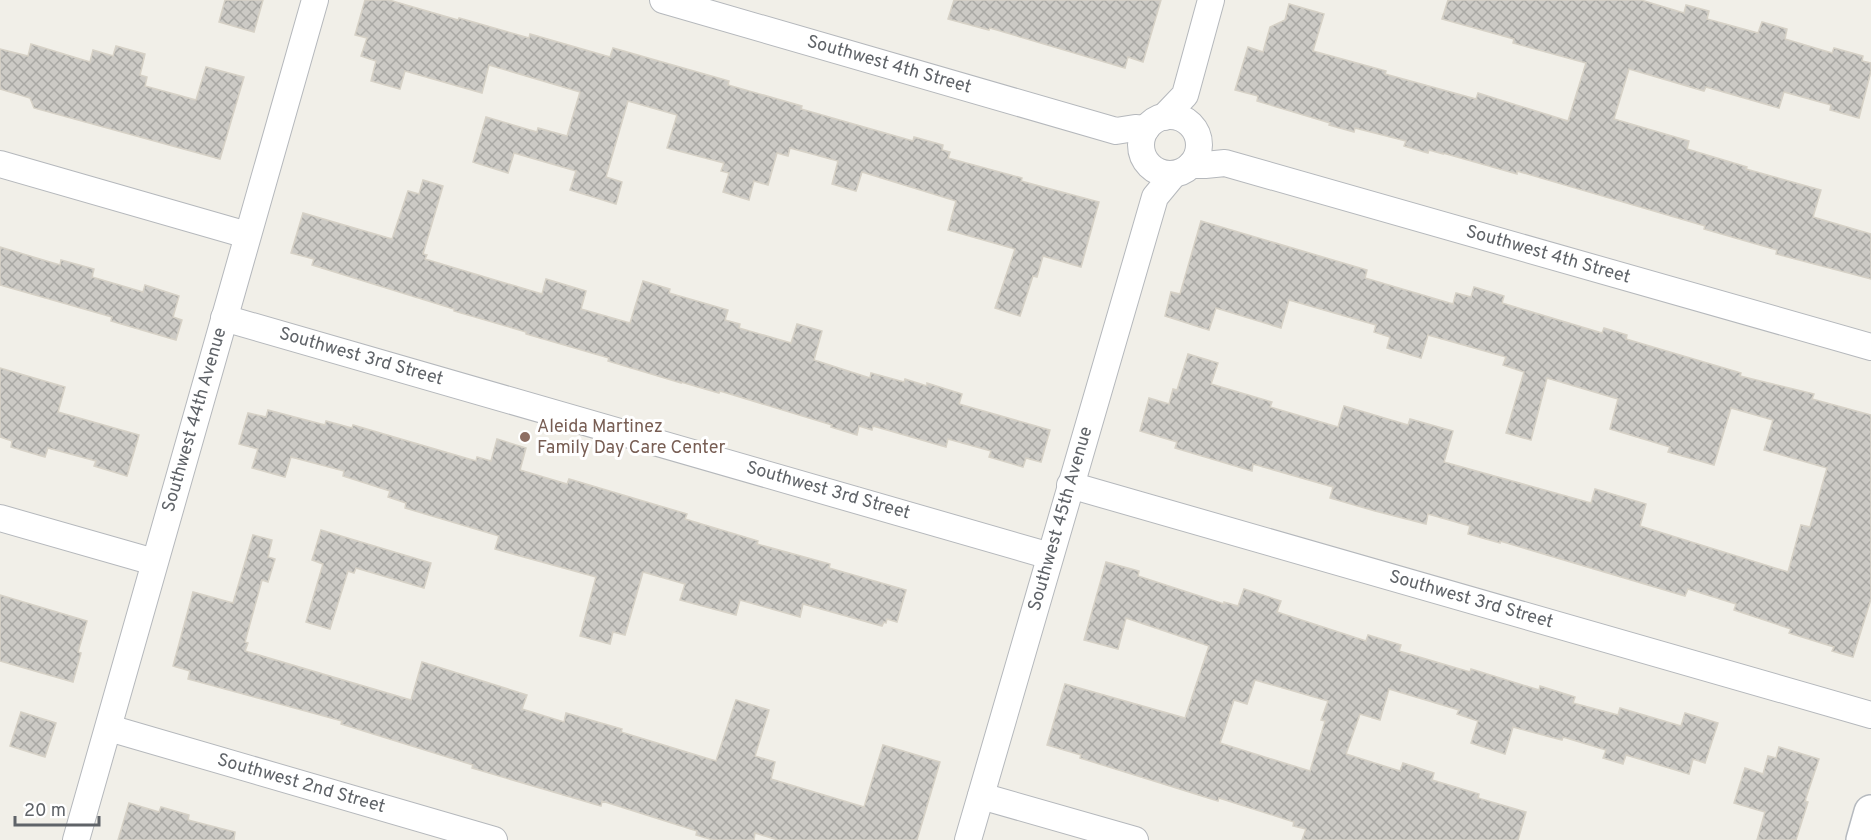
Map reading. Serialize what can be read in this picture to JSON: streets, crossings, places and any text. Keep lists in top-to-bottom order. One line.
{"streets":{"street":["Southwest 4th Street","Southwest 3rd Street","Southwest 44th Avenue","Southwest 45th Avenue","Southwest 2nd Street"]},"crossings":[["Southwest 4th Street","Southwest 45th Avenue"],["Southwest 3rd Street","Southwest 44th Avenue"],["Southwest 3rd Street","Southwest 45th Avenue"],["Southwest 44th Avenue","Southwest 2nd Street"]],"places":["Aleida Martinez Family Day Care Center"],"scale_bar":"20 m"}
